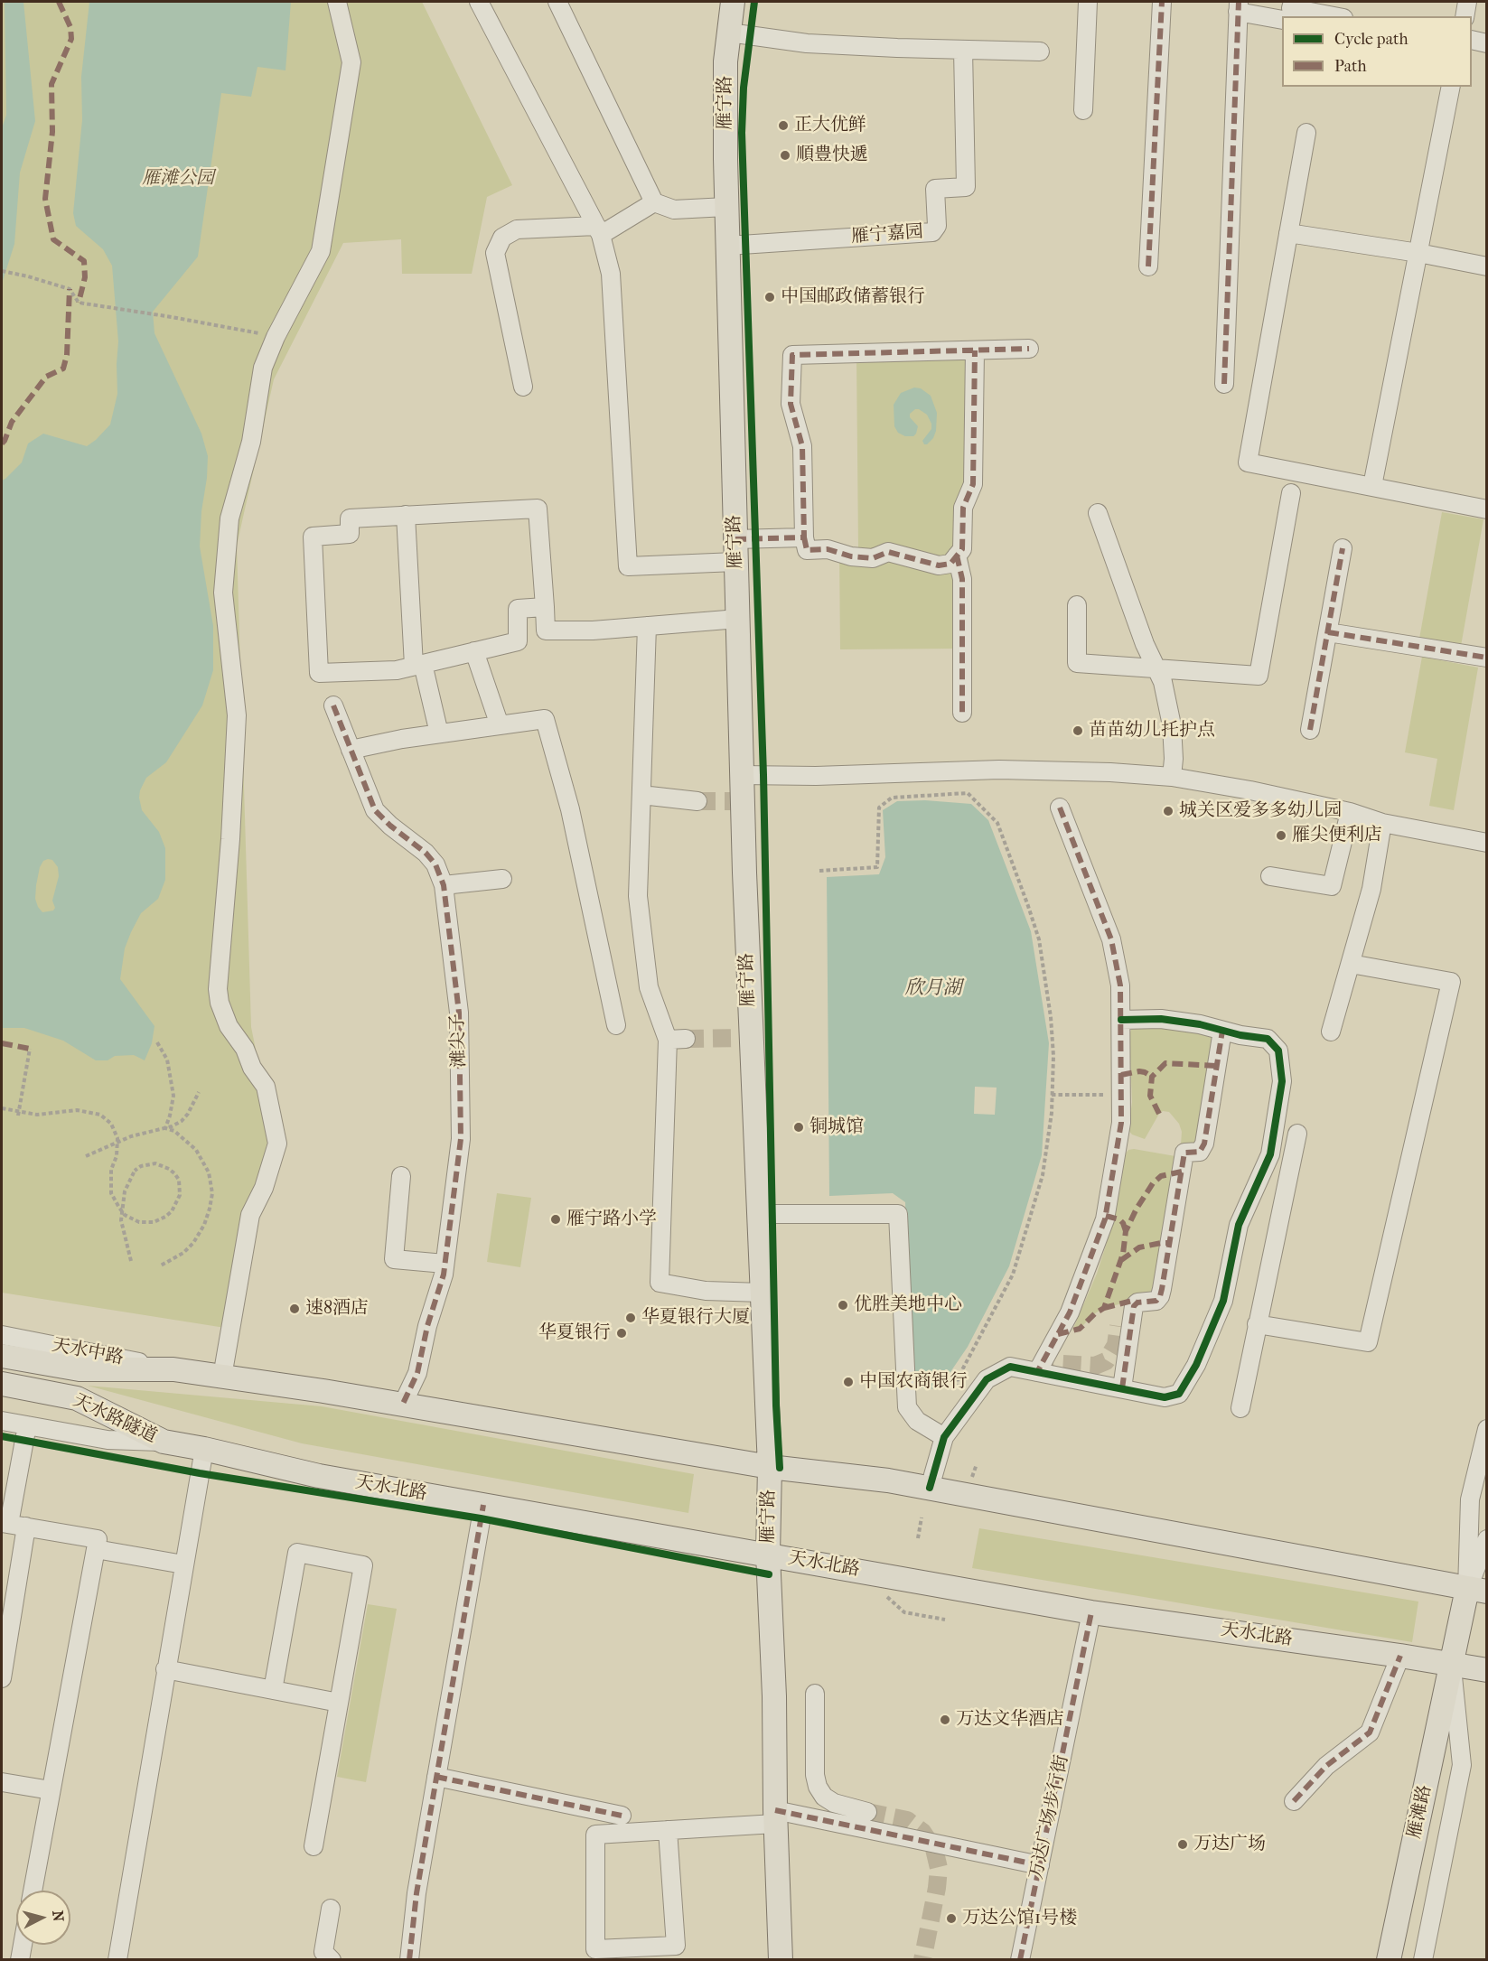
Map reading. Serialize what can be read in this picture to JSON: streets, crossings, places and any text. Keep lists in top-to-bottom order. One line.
{"streets":{"main road":["雁宁路","天水路隧道","天水北路","雁滩路"],"street":["雁宁嘉园","滩尖子","天水中路","万达广场步行街"]},"crossings":[["雁宁路","雁宁嘉园"],["雁宁路","天水北路"],["天水中路","天水路隧道"],["天水路隧道","天水北路"],["天水北路","雁滩路"],["天水北路","万达广场步行街"]],"water":["欣月湖"],"parks":["雁滩公园"],"places":["正大优鲜","順豊快遞","中国邮政储蓄银行","苗苗幼儿托护点","城关区爱多多幼儿园","雁尖便利店","铜城馆","雁宁路小学","优胜美地中心","速8酒店","华夏银行大厦","华夏银行","中国农商银行","万达文华酒店","万达广场","万达公馆1号楼"],"legend":["Cycle path","Path"],"north":"right"}
